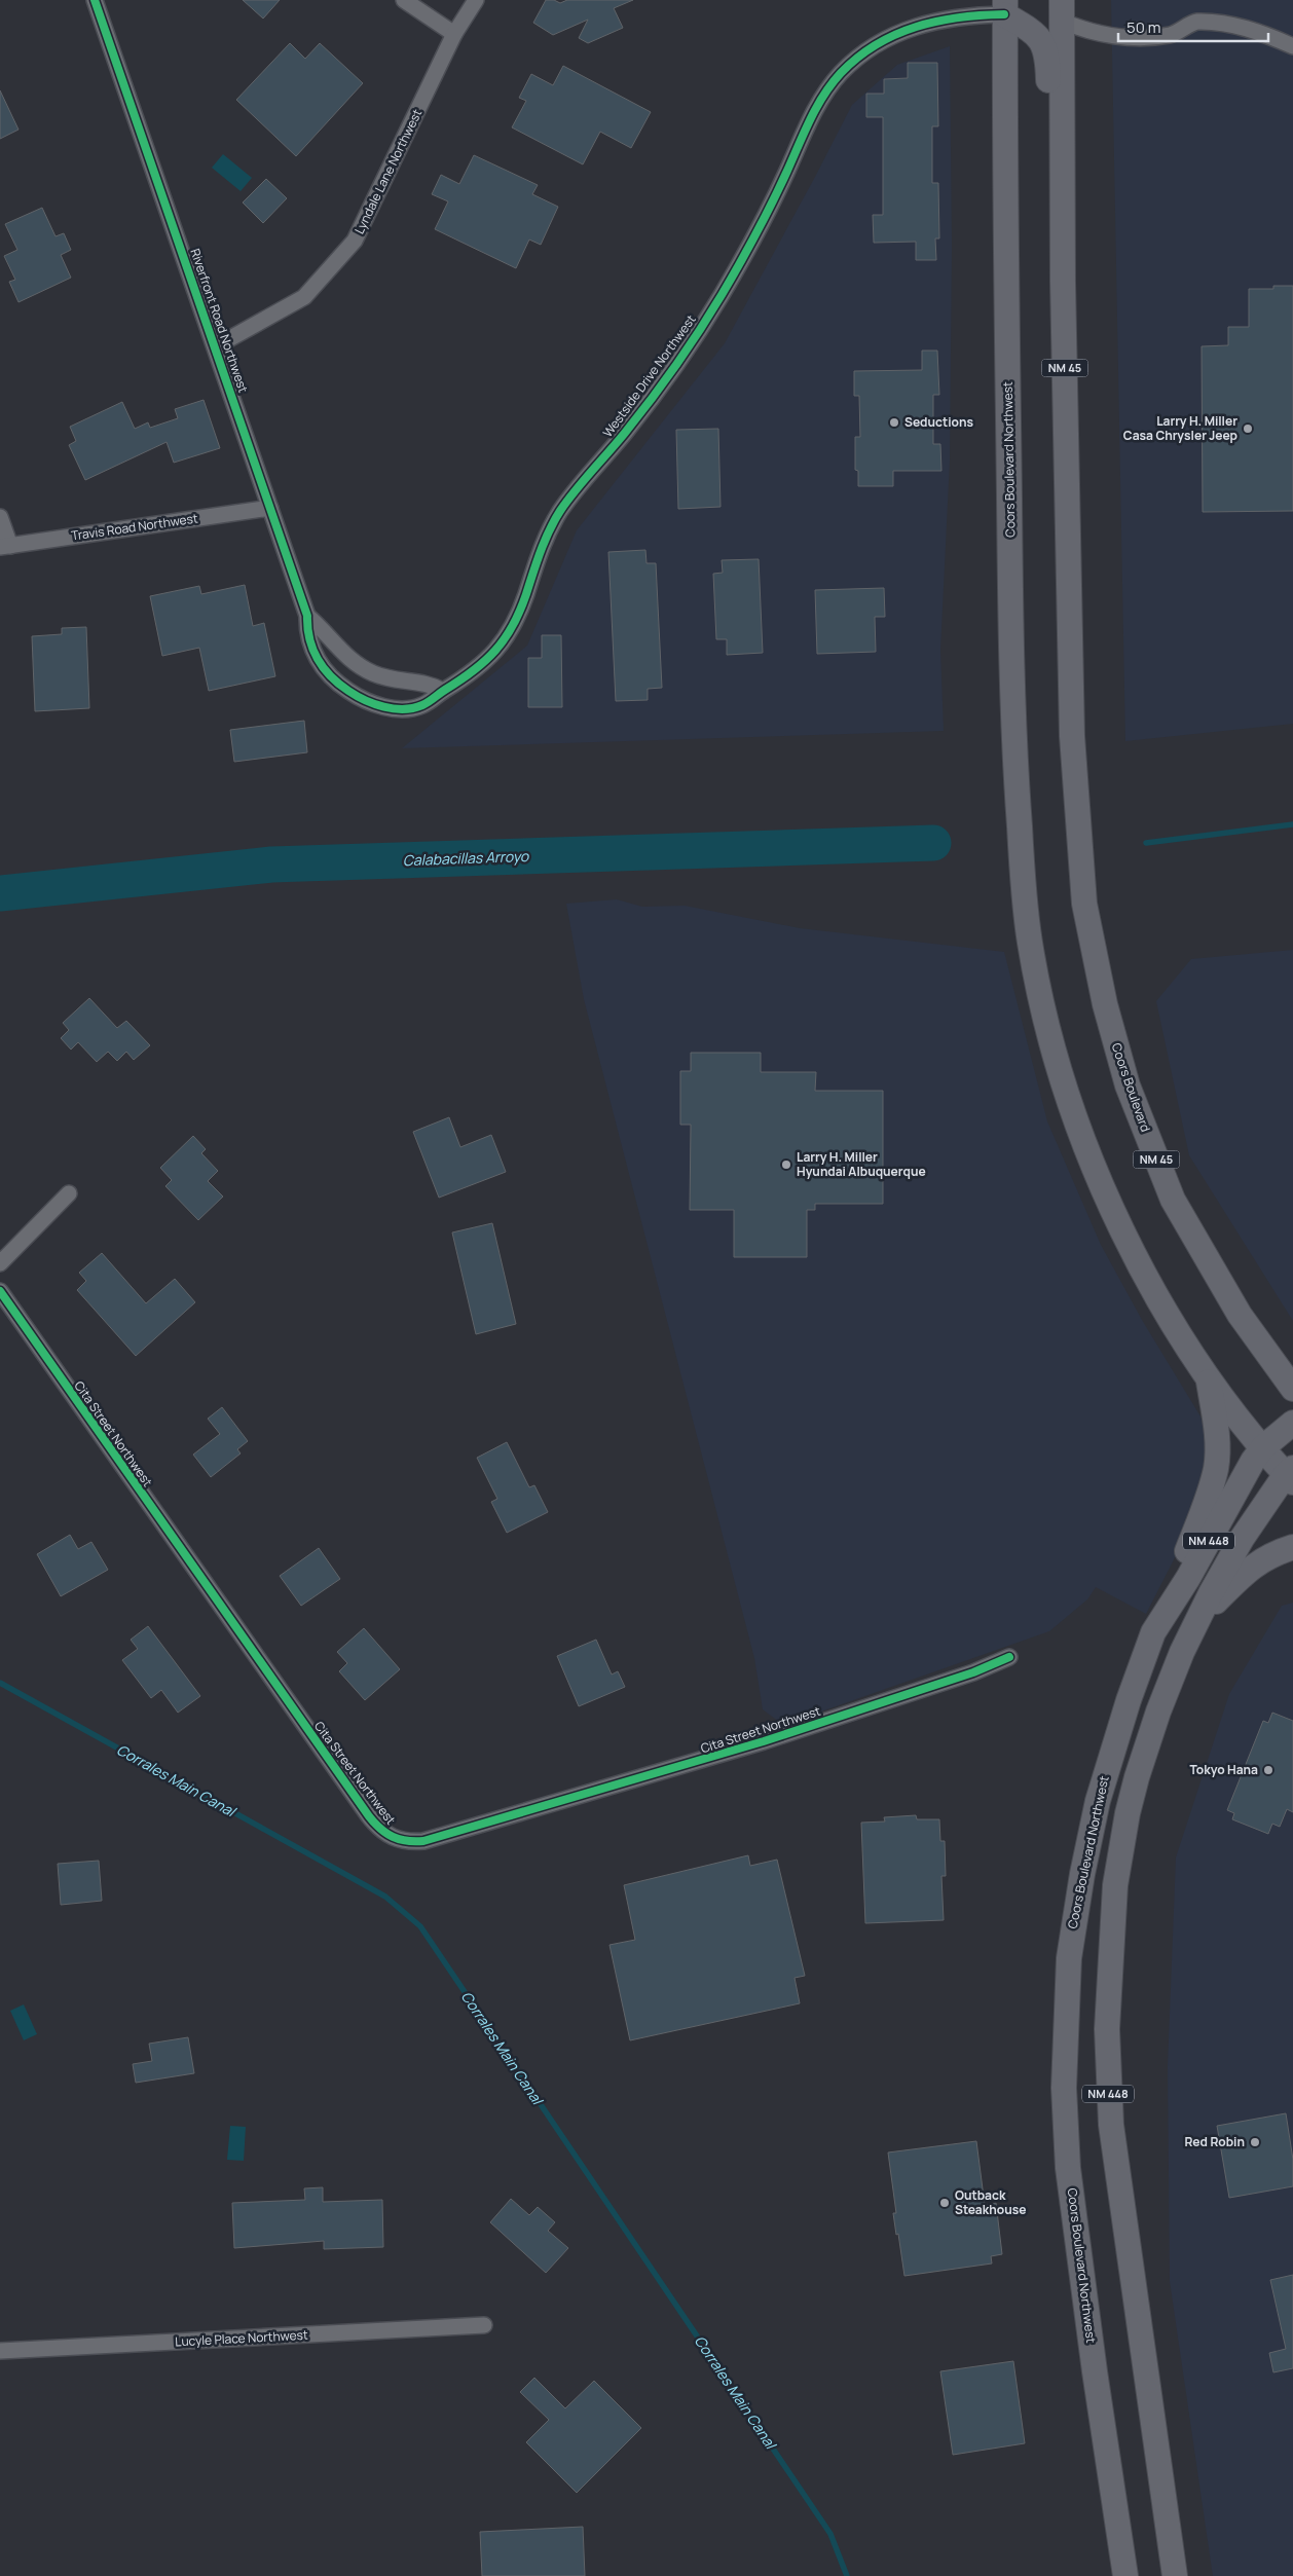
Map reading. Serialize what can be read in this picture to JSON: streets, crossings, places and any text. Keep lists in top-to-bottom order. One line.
{"streets":{"main road":["NM 45","Coors Boulevard Northwest","Coors Boulevard","NM 448"],"street":["Lyndale Lane Northwest","Riverfront Road Northwest","Westside Drive Northwest","Travis Road Northwest","Cita Street Northwest","Lucyle Place Northwest"]},"crossings":[["Lyndale Lane Northwest","Riverfront Road Northwest"],["Riverfront Road Northwest","Westside Drive Northwest"],["Riverfront Road Northwest","Travis Road Northwest"],["NM 45","Coors Boulevard"],["Westside Drive Northwest","Coors Boulevard Northwest"]],"water":["Calabacillas Arroyo","Corrales Main Canal"],"places":["Seductions","Larry H. Miller Casa Chrysler Jeep","Larry H. Miller Hyundai Albuquerque","Tokyo Hana","Red Robin","Outback Steakhouse"],"scale_bar":"50 m"}
